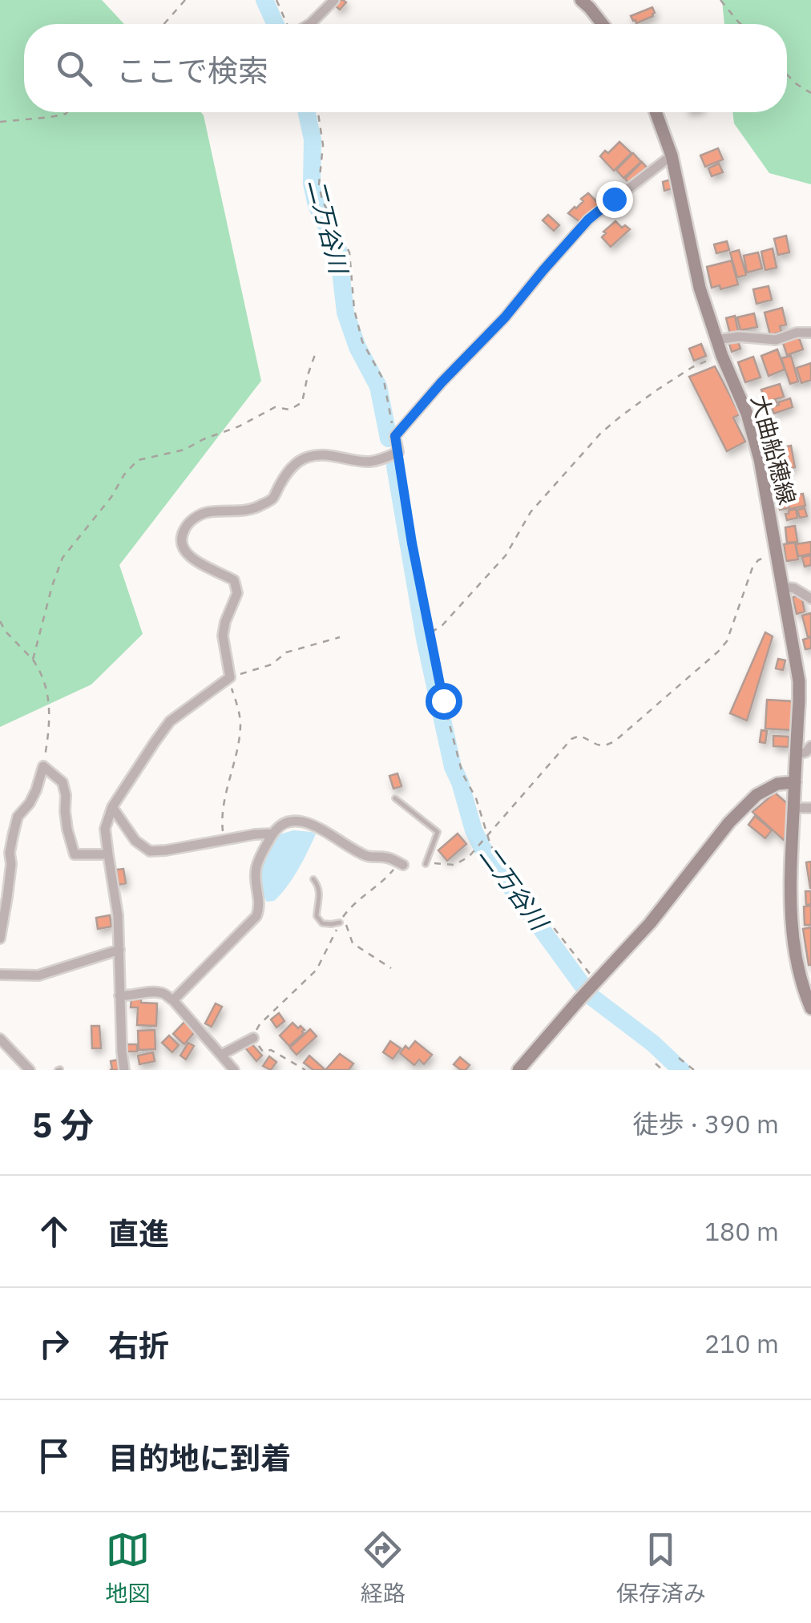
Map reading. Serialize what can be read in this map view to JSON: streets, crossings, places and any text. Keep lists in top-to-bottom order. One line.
{"streets":{"main road":["大曲船穂線"]},"water":["二万谷川"],"page":{"search":"ここで検索","heading":["5 分","徒歩 · 390 m"],"list":[["直進","180 m"],["右折","210 m"],"目的地に到着"],"nav":["地図","経路","保存済み"]}}
